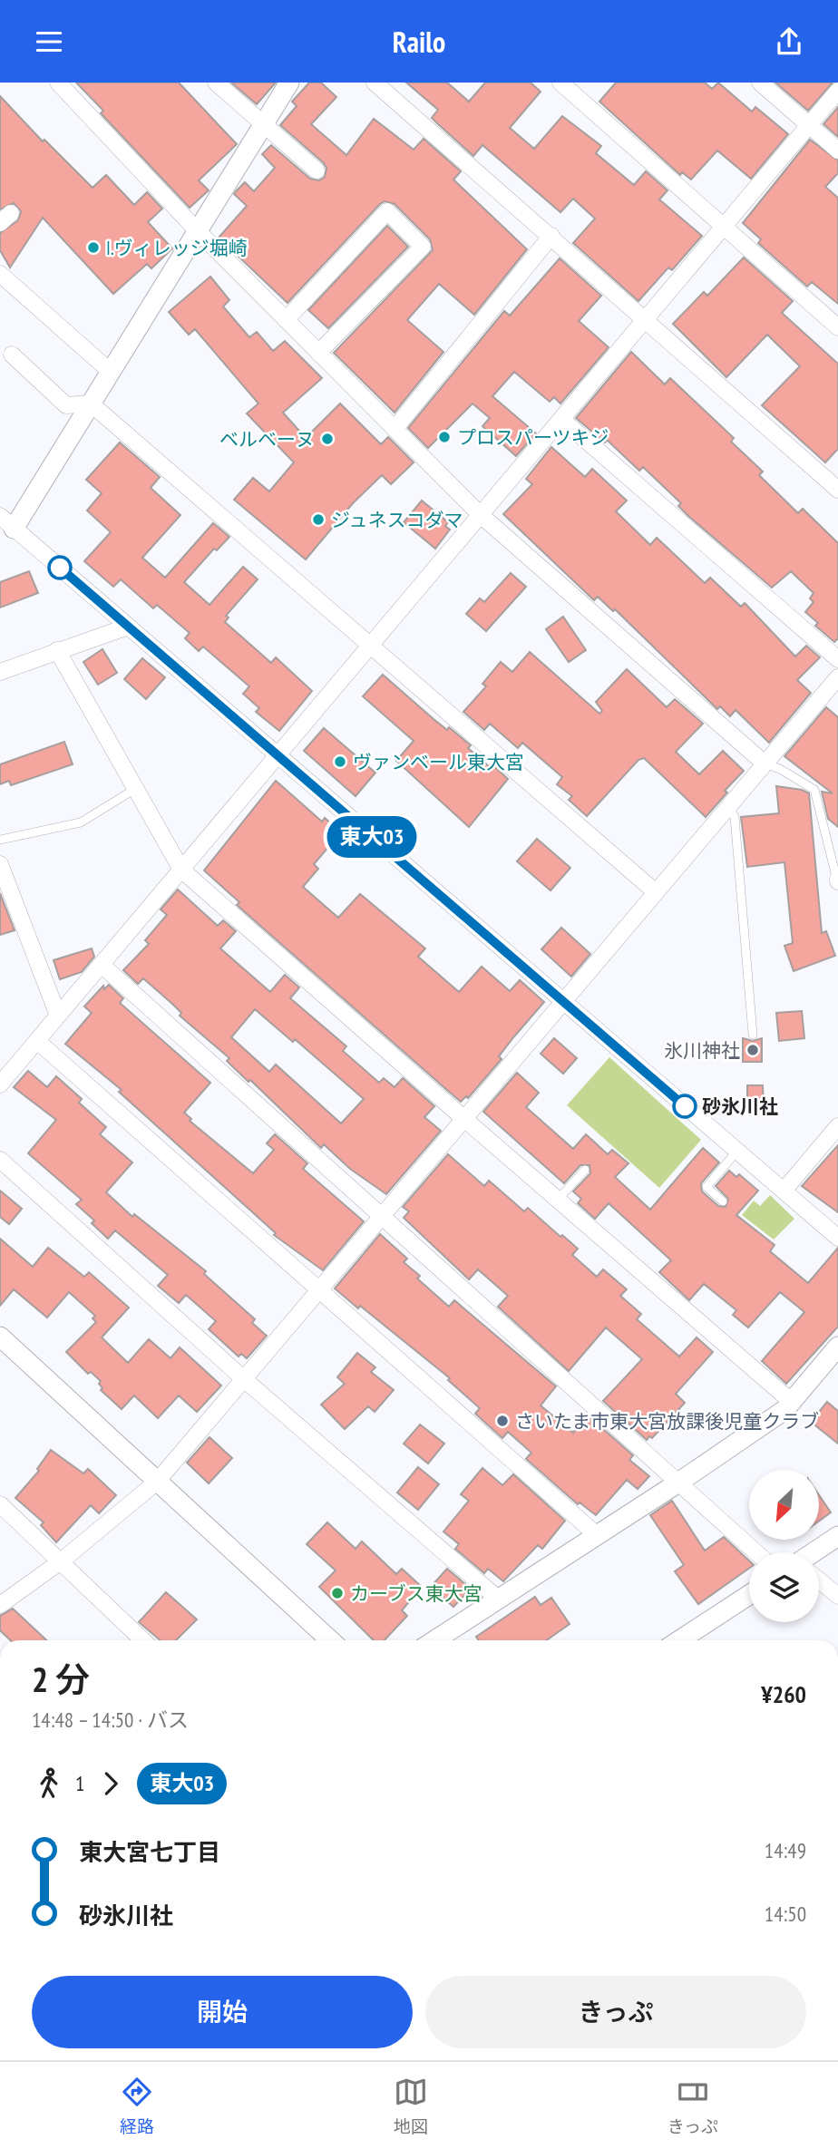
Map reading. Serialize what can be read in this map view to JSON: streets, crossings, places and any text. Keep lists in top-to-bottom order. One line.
{"places":["I.ヴィレッジ堀崎","プロスパーツキジ","ベルベーヌ","ジュネスコダマ","ヴァンベール東大宮","氷川神社","砂氷川社","さいたま市東大宮放課後児童クラブ","カーブス東大宮"],"lines":["bus line 東大03"],"north":"bottom left","page":{"header":"Railo","on_map":"東大03","heading":["2 分","14:48 – 14:50 · バス","¥260"],"legs":["1","東大03"],"list":[{"name":"東大宮七丁目","value":"14:49"},{"name":"砂氷川社","value":"14:50"}],"buttons":["開始","きっぷ"],"tabs":["経路","地図","きっぷ"]}}
